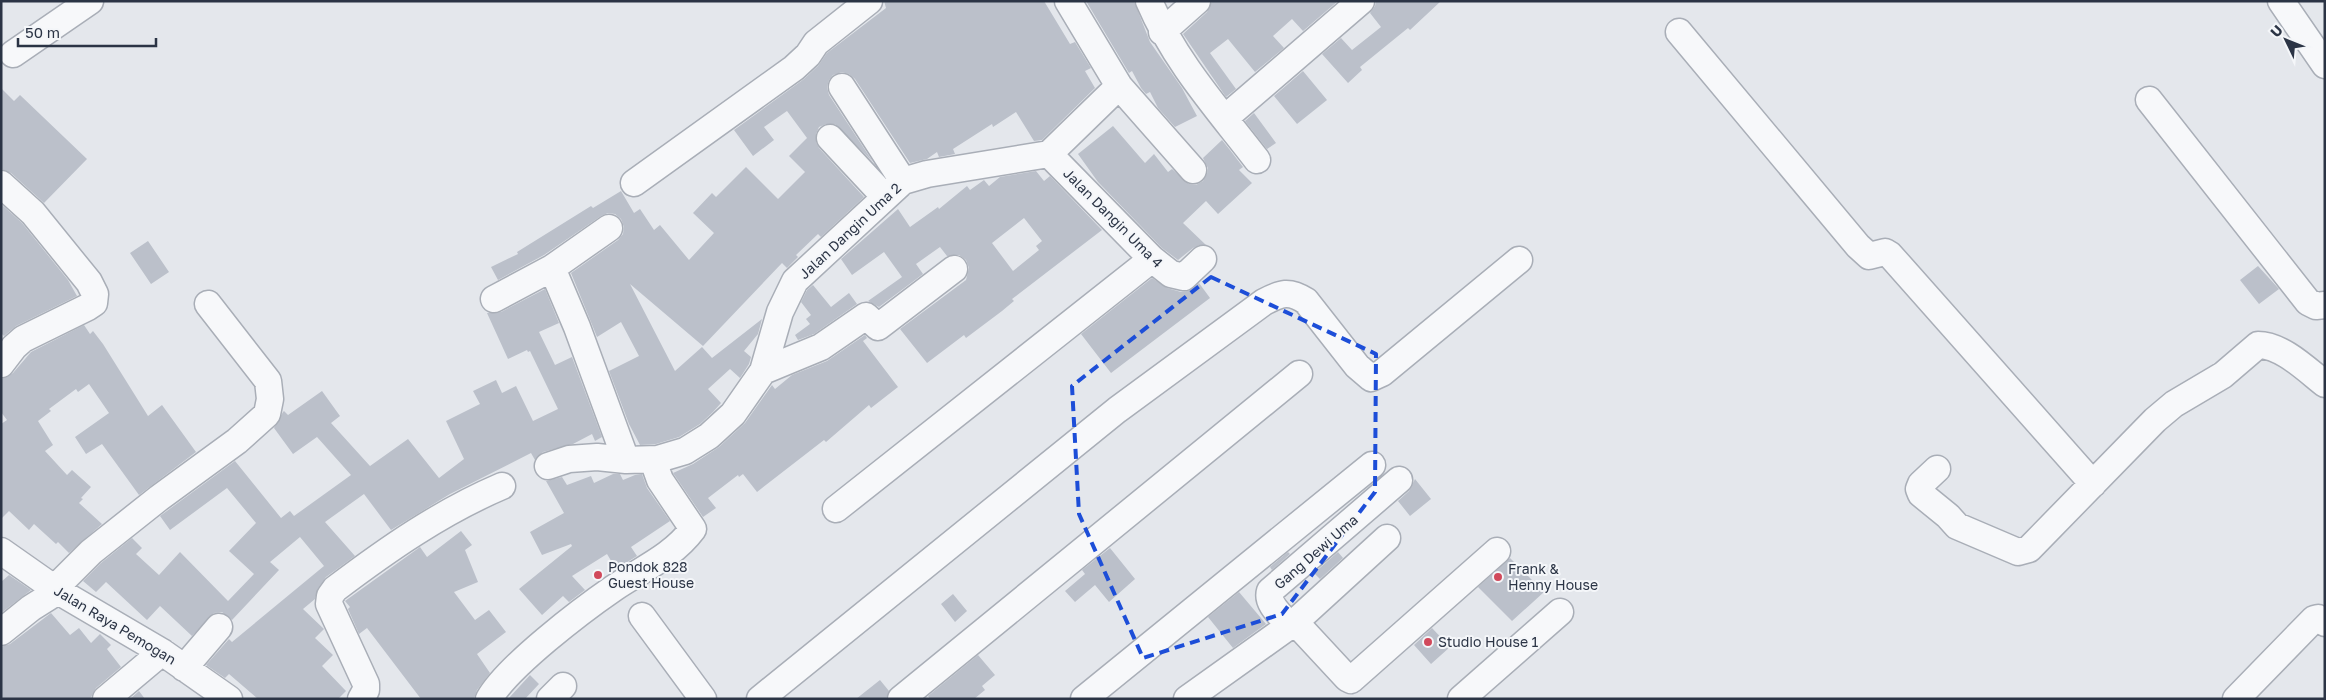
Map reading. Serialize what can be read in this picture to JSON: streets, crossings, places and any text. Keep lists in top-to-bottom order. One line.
{"streets":{"street":["Jalan Dangin Uma 4","Jalan Dangin Uma 2","Gang Dewi Uma","Jalan Raya Pemogan"]},"crossings":[["Jalan Dangin Uma 4","Jalan Dangin Uma 2"]],"places":["Pondok 828 Guest House","Frank & Henny House","Studio House 1"],"scale_bar":"50 m","north":"top left"}
